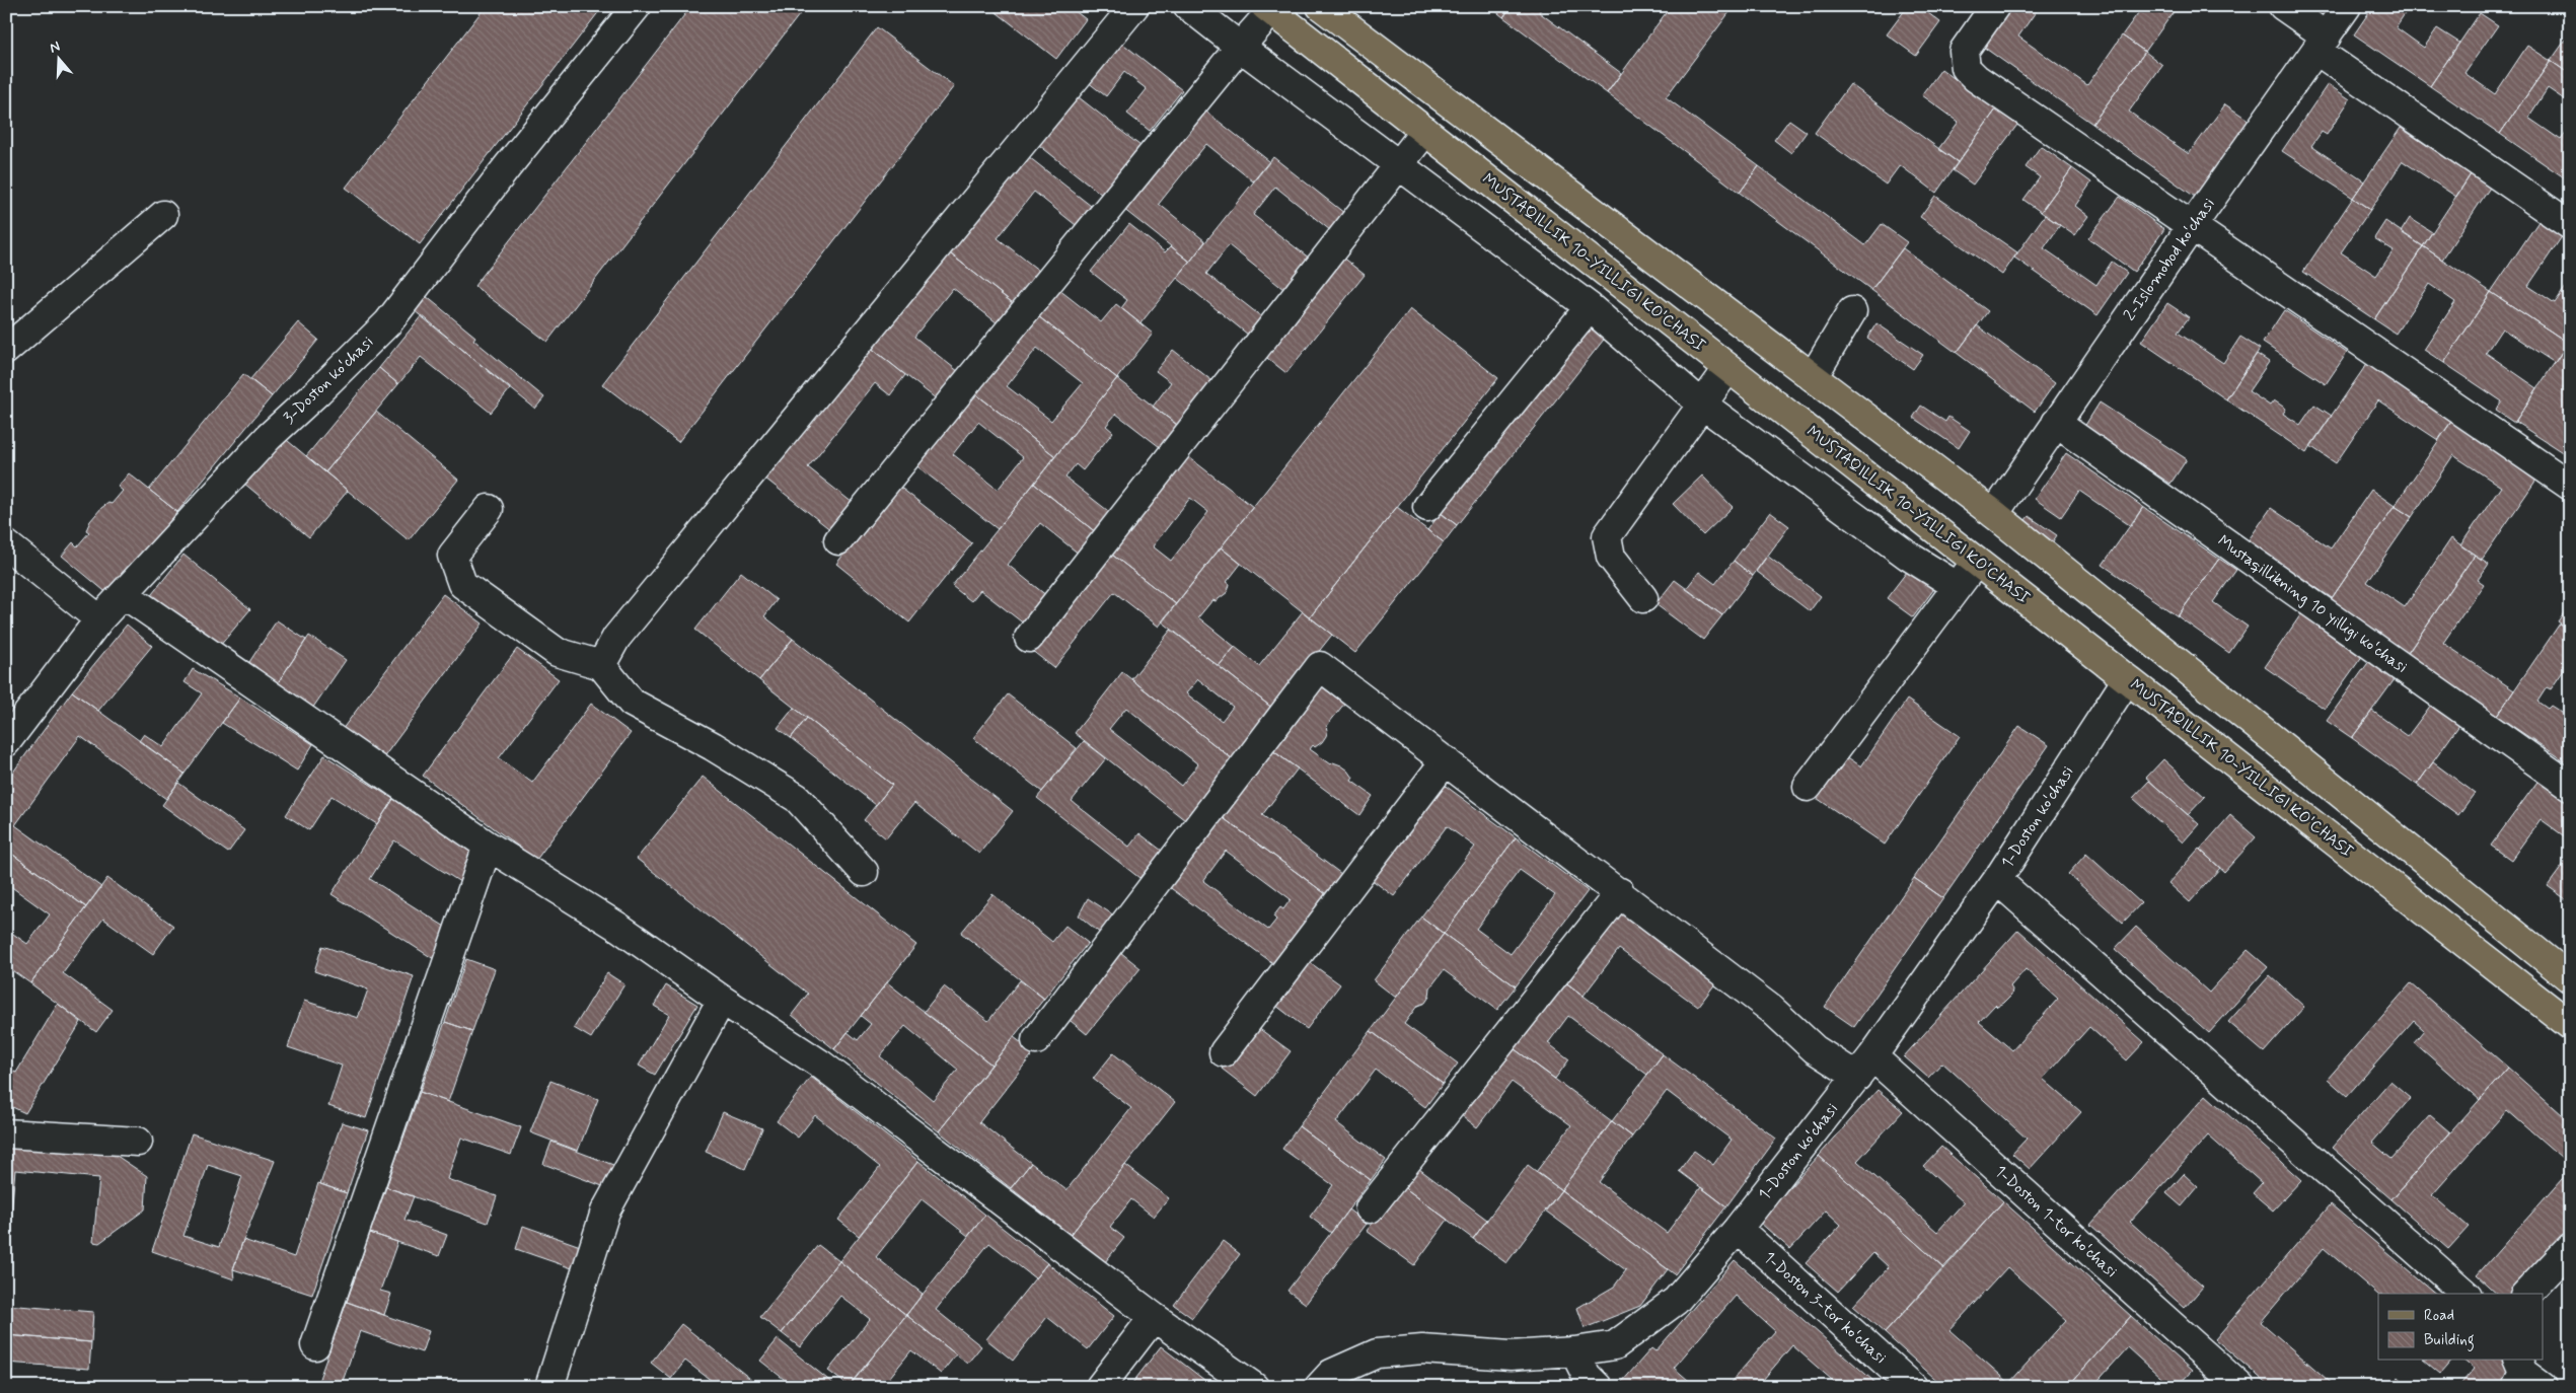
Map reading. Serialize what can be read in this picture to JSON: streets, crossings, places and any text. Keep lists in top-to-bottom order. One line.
{"streets":{"main road":["MUSTAQILLIK 10-YILLIGI KO'CHASI"],"street":["2-Islomobod koʻchasi","3-Doston koʻchasi","Mustaqillikning 10 yilligi koʻchasi","1-Doston koʻchasi","1-Doston 1-tor koʻchasi","1-Doston 3-tor koʻchasi"]},"crossings":[["2-Islomobod koʻchasi","Mustaqillikning 10 yilligi koʻchasi"],["MUSTAQILLIK 10-YILLIGI KO'CHASI","1-Doston koʻchasi"],["1-Doston koʻchasi","1-Doston 1-tor koʻchasi"],["1-Doston koʻchasi","1-Doston 3-tor koʻchasi"]],"legend":["Road","Building"],"north":"top"}
